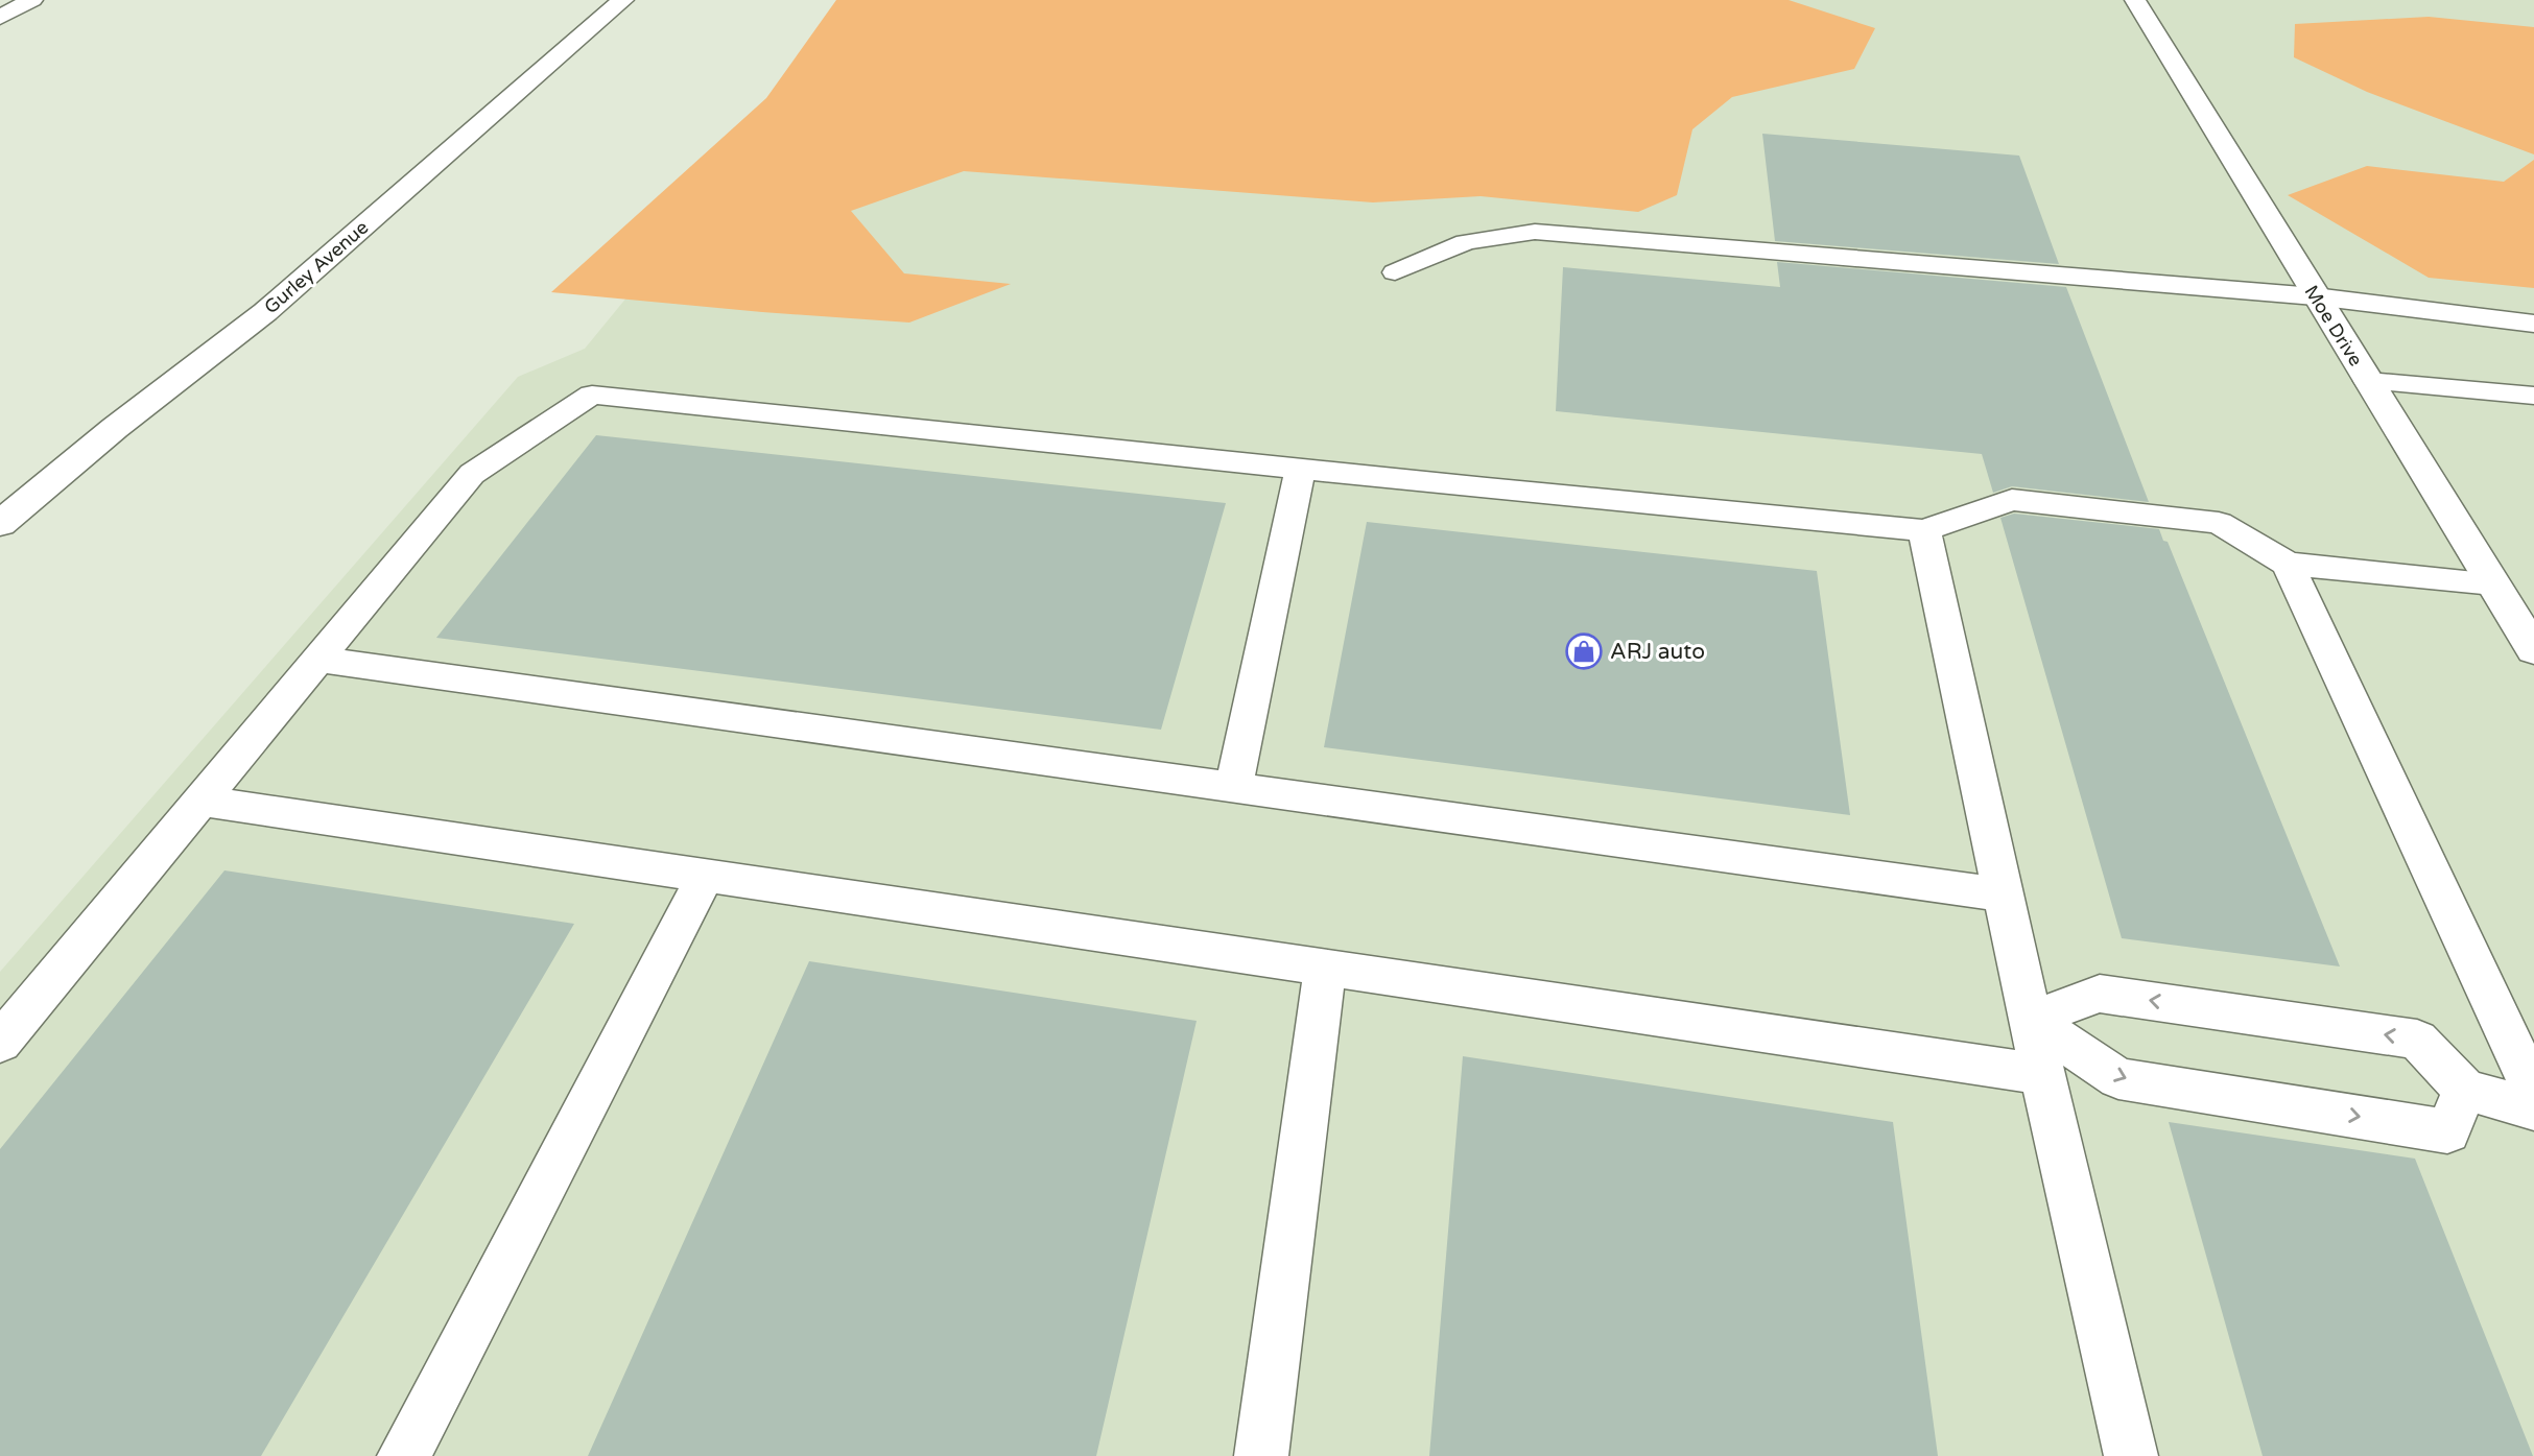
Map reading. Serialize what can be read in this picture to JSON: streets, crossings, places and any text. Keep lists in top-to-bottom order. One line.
{"streets":{"street":["Gurley Avenue","Moe Drive"]},"places":{"shop":["ARJ auto"]}}
